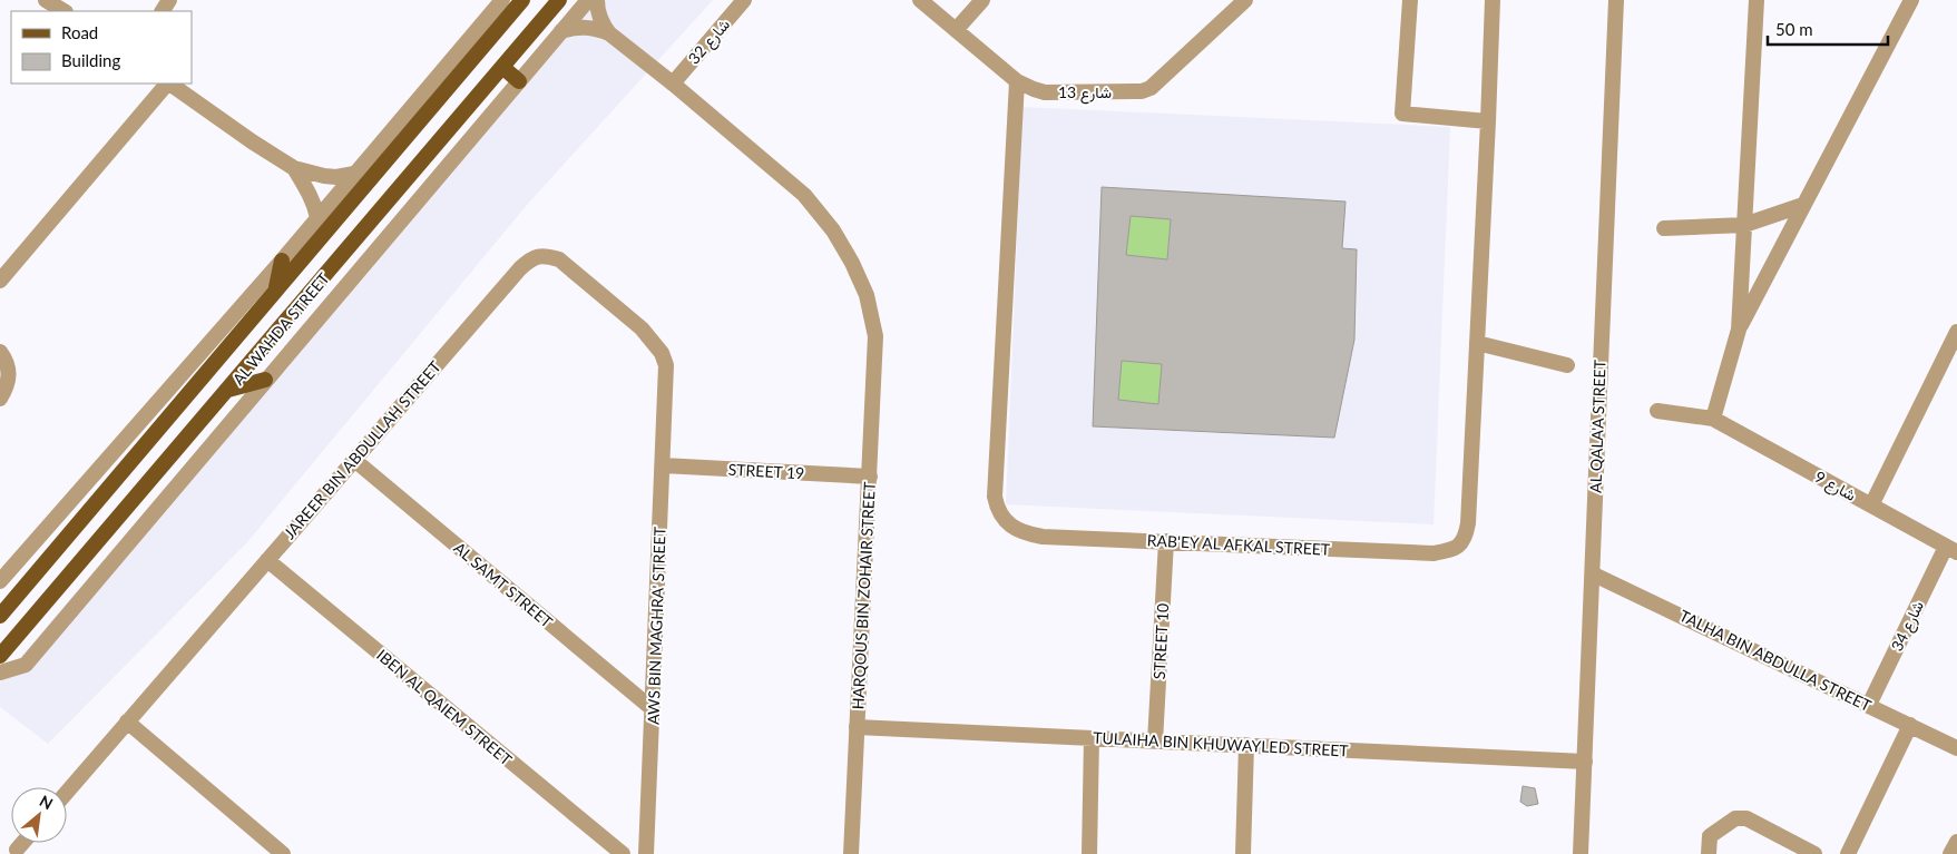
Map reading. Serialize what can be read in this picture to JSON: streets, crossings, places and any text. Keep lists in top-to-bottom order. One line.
{"streets":{"main road":["AL WAHDA STREET"],"street":["شارع 32","شارع 13","AL QALA'A STREET","JAREER BIN ABDULLAH STREET","STREET 19","شارع 9","RAB'EY AL AFKAL STREET","AL SAMT STREET","HARQOUS BIN ZOHAIR STREET","AWS BIN MAGHRA' STREET","شارع 34","STREET 10","TALHA BIN ABDULLA STREET","IBEN AL QAIEM STREET","TULAIHA BIN KHUWAYLED STREET"]},"crossings":[["شارع 32","HARQOUS BIN ZOHAIR STREET"],["شارع 13","RAB'EY AL AFKAL STREET"],["AL QALA'A STREET","TALHA BIN ABDULLA STREET"],["AL QALA'A STREET","TULAIHA BIN KHUWAYLED STREET"],["JAREER BIN ABDULLAH STREET","AL SAMT STREET"],["JAREER BIN ABDULLAH STREET","AWS BIN MAGHRA' STREET"],["JAREER BIN ABDULLAH STREET","IBEN AL QAIEM STREET"],["STREET 19","HARQOUS BIN ZOHAIR STREET"],["STREET 19","AWS BIN MAGHRA' STREET"],["شارع 9","شارع 34"],["RAB'EY AL AFKAL STREET","STREET 10"],["AL SAMT STREET","AWS BIN MAGHRA' STREET"],["HARQOUS BIN ZOHAIR STREET","TULAIHA BIN KHUWAYLED STREET"],["شارع 34","TALHA BIN ABDULLA STREET"],["STREET 10","TULAIHA BIN KHUWAYLED STREET"]],"legend":["Road","Building"],"scale_bar":"50 m","north":"top right"}
